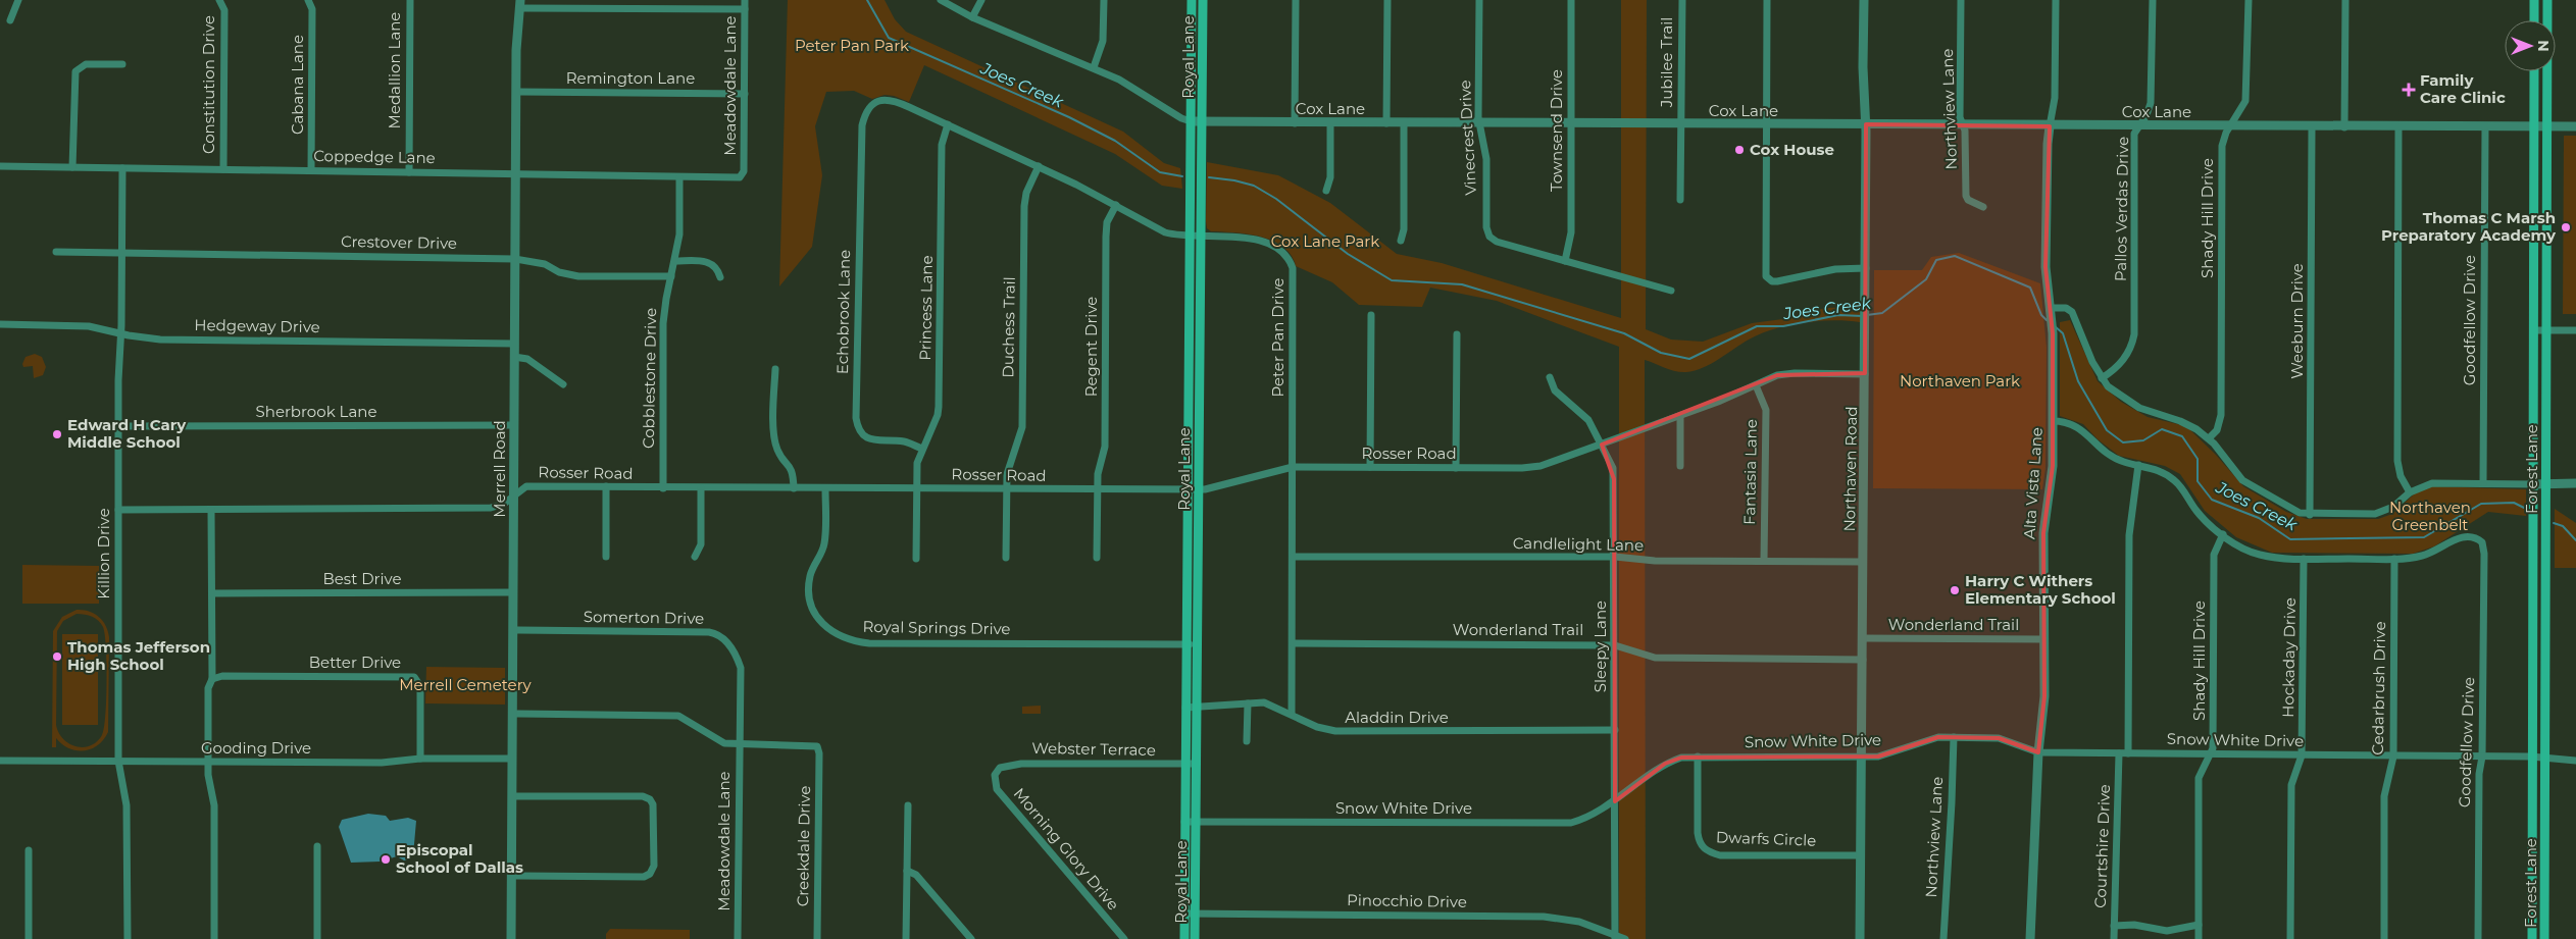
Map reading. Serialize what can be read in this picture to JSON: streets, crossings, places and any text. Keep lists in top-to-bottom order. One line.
{"streets":{"main road":["Royal Lane","Forest Lane"],"street":["Jubilee Trail","Medallion Lane","Remington Lane","Constitution Drive","Cabana Lane","Meadowdale Lane","Cox Lane","Northview Lane","Townsend Drive","Vinecrest Drive","Coppedge Lane","Pallos Verdas Drive","Shady Hill Drive","Crestover Drive","Princess Lane","Echobrook Lane","Goodfellow Drive","Weeburn Drive","Hedgeway Drive","Duchess Trail","Peter Pan Drive","Regent Drive","Cobblestone Drive","Sherbrook Lane","Rosser Road","Merrell Road","Northaven Road","Fantasia Lane","Alta Vista Lane","Candlelight Lane","Killion Drive","Best Drive","Somerton Drive","Wonderland Trail","Royal Springs Drive","Sleepy Lane","Hockaday Drive","Better Drive","Cedarbrush Drive","Aladdin Drive","Snow White Drive","Gooding Drive","Webster Terrace","Dwarfs Circle","Creekdale Drive","Courtshire Drive","Morning Glory Drive","Pinocchio Drive"]},"crossings":[["Royal Lane","Cox Lane"],["Royal Lane","Peter Pan Drive"],["Royal Lane","Rosser Road"],["Royal Lane","Royal Springs Drive"],["Royal Lane","Aladdin Drive"],["Royal Lane","Snow White Drive"],["Royal Lane","Webster Terrace"],["Royal Lane","Pinocchio Drive"],["Jubilee Trail","Cox Lane"],["Medallion Lane","Coppedge Lane"],["Remington Lane","Meadowdale Lane"],["Remington Lane","Merrell Road"],["Constitution Drive","Coppedge Lane"],["Cabana Lane","Coppedge Lane"],["Meadowdale Lane","Coppedge Lane"],["Meadowdale Lane","Somerton Drive"],["Meadowdale Lane","Creekdale Drive"],["Cox Lane","Northview Lane"],["Cox Lane","Townsend Drive"],["Cox Lane","Vinecrest Drive"],["Cox Lane","Pallos Verdas Drive"],["Cox Lane","Shady Hill Drive"],["Cox Lane","Goodfellow Drive"],["Cox Lane","Weeburn Drive"],["Cox Lane","Northaven Road"],["Cox Lane","Forest Lane"],["Cox Lane","Alta Vista Lane"],["Northview Lane","Snow White Drive"],["Townsend Drive","Vinecrest Drive"],["Coppedge Lane","Cobblestone Drive"],["Coppedge Lane","Merrell Road"],["Coppedge Lane","Killion Drive"],["Shady Hill Drive","Snow White Drive"],["Crestover Drive","Cobblestone Drive"],["Crestover Drive","Merrell Road"],["Crestover Drive","Killion Drive"],["Princess Lane","Echobrook Lane"],["Princess Lane","Peter Pan Drive"],["Princess Lane","Rosser Road"],["Echobrook Lane","Peter Pan Drive"],["Goodfellow Drive","Cedarbrush Drive"],["Goodfellow Drive","Snow White Drive"],["Hedgeway Drive","Merrell Road"],["Hedgeway Drive","Killion Drive"],["Duchess Trail","Peter Pan Drive"],["Duchess Trail","Rosser Road"],["Peter Pan Drive","Regent Drive"],["Peter Pan Drive","Rosser Road"],["Peter Pan Drive","Candlelight Lane"],["Peter Pan Drive","Wonderland Trail"],["Peter Pan Drive","Aladdin Drive"],["Regent Drive","Rosser Road"],["Cobblestone Drive","Rosser Road"],["Sherbrook Lane","Merrell Road"],["Sherbrook Lane","Killion Drive"],["Rosser Road","Merrell Road"],["Rosser Road","Northaven Road"],["Rosser Road","Fantasia Lane"],["Rosser Road","Killion Drive"],["Rosser Road","Royal Springs Drive"],["Rosser Road","Sleepy Lane"],["Merrell Road","Best Drive"],["Merrell Road","Somerton Drive"],["Merrell Road","Gooding Drive"],["Northaven Road","Candlelight Lane"],["Northaven Road","Wonderland Trail"],["Northaven Road","Snow White Drive"],["Northaven Road","Dwarfs Circle"],["Forest Lane","Snow White Drive"],["Fantasia Lane","Candlelight Lane"],["Alta Vista Lane","Wonderland Trail"],["Alta Vista Lane","Snow White Drive"],["Candlelight Lane","Sleepy Lane"],["Killion Drive","Gooding Drive"],["Somerton Drive","Creekdale Drive"],["Wonderland Trail","Sleepy Lane"],["Sleepy Lane","Aladdin Drive"],["Sleepy Lane","Snow White Drive"],["Sleepy Lane","Pinocchio Drive"],["Hockaday Drive","Snow White Drive"],["Better Drive","Gooding Drive"],["Cedarbrush Drive","Snow White Drive"],["Snow White Drive","Dwarfs Circle"],["Snow White Drive","Courtshire Drive"],["Webster Terrace","Morning Glory Drive"]],"water":["Joes Creek"],"parks":["Peter Pan Park","Cox Lane Park","Northaven Park","Northaven Greenbelt","Merrell Cemetery"],"places":{"health":["Family Care Clinic"],"other":["Cox House","Thomas C Marsh Preparatory Academy","Edward H Cary Middle School","Harry C Withers Elementary School","Thomas Jefferson High School","Episcopal School of Dallas"]},"north":"right"}
